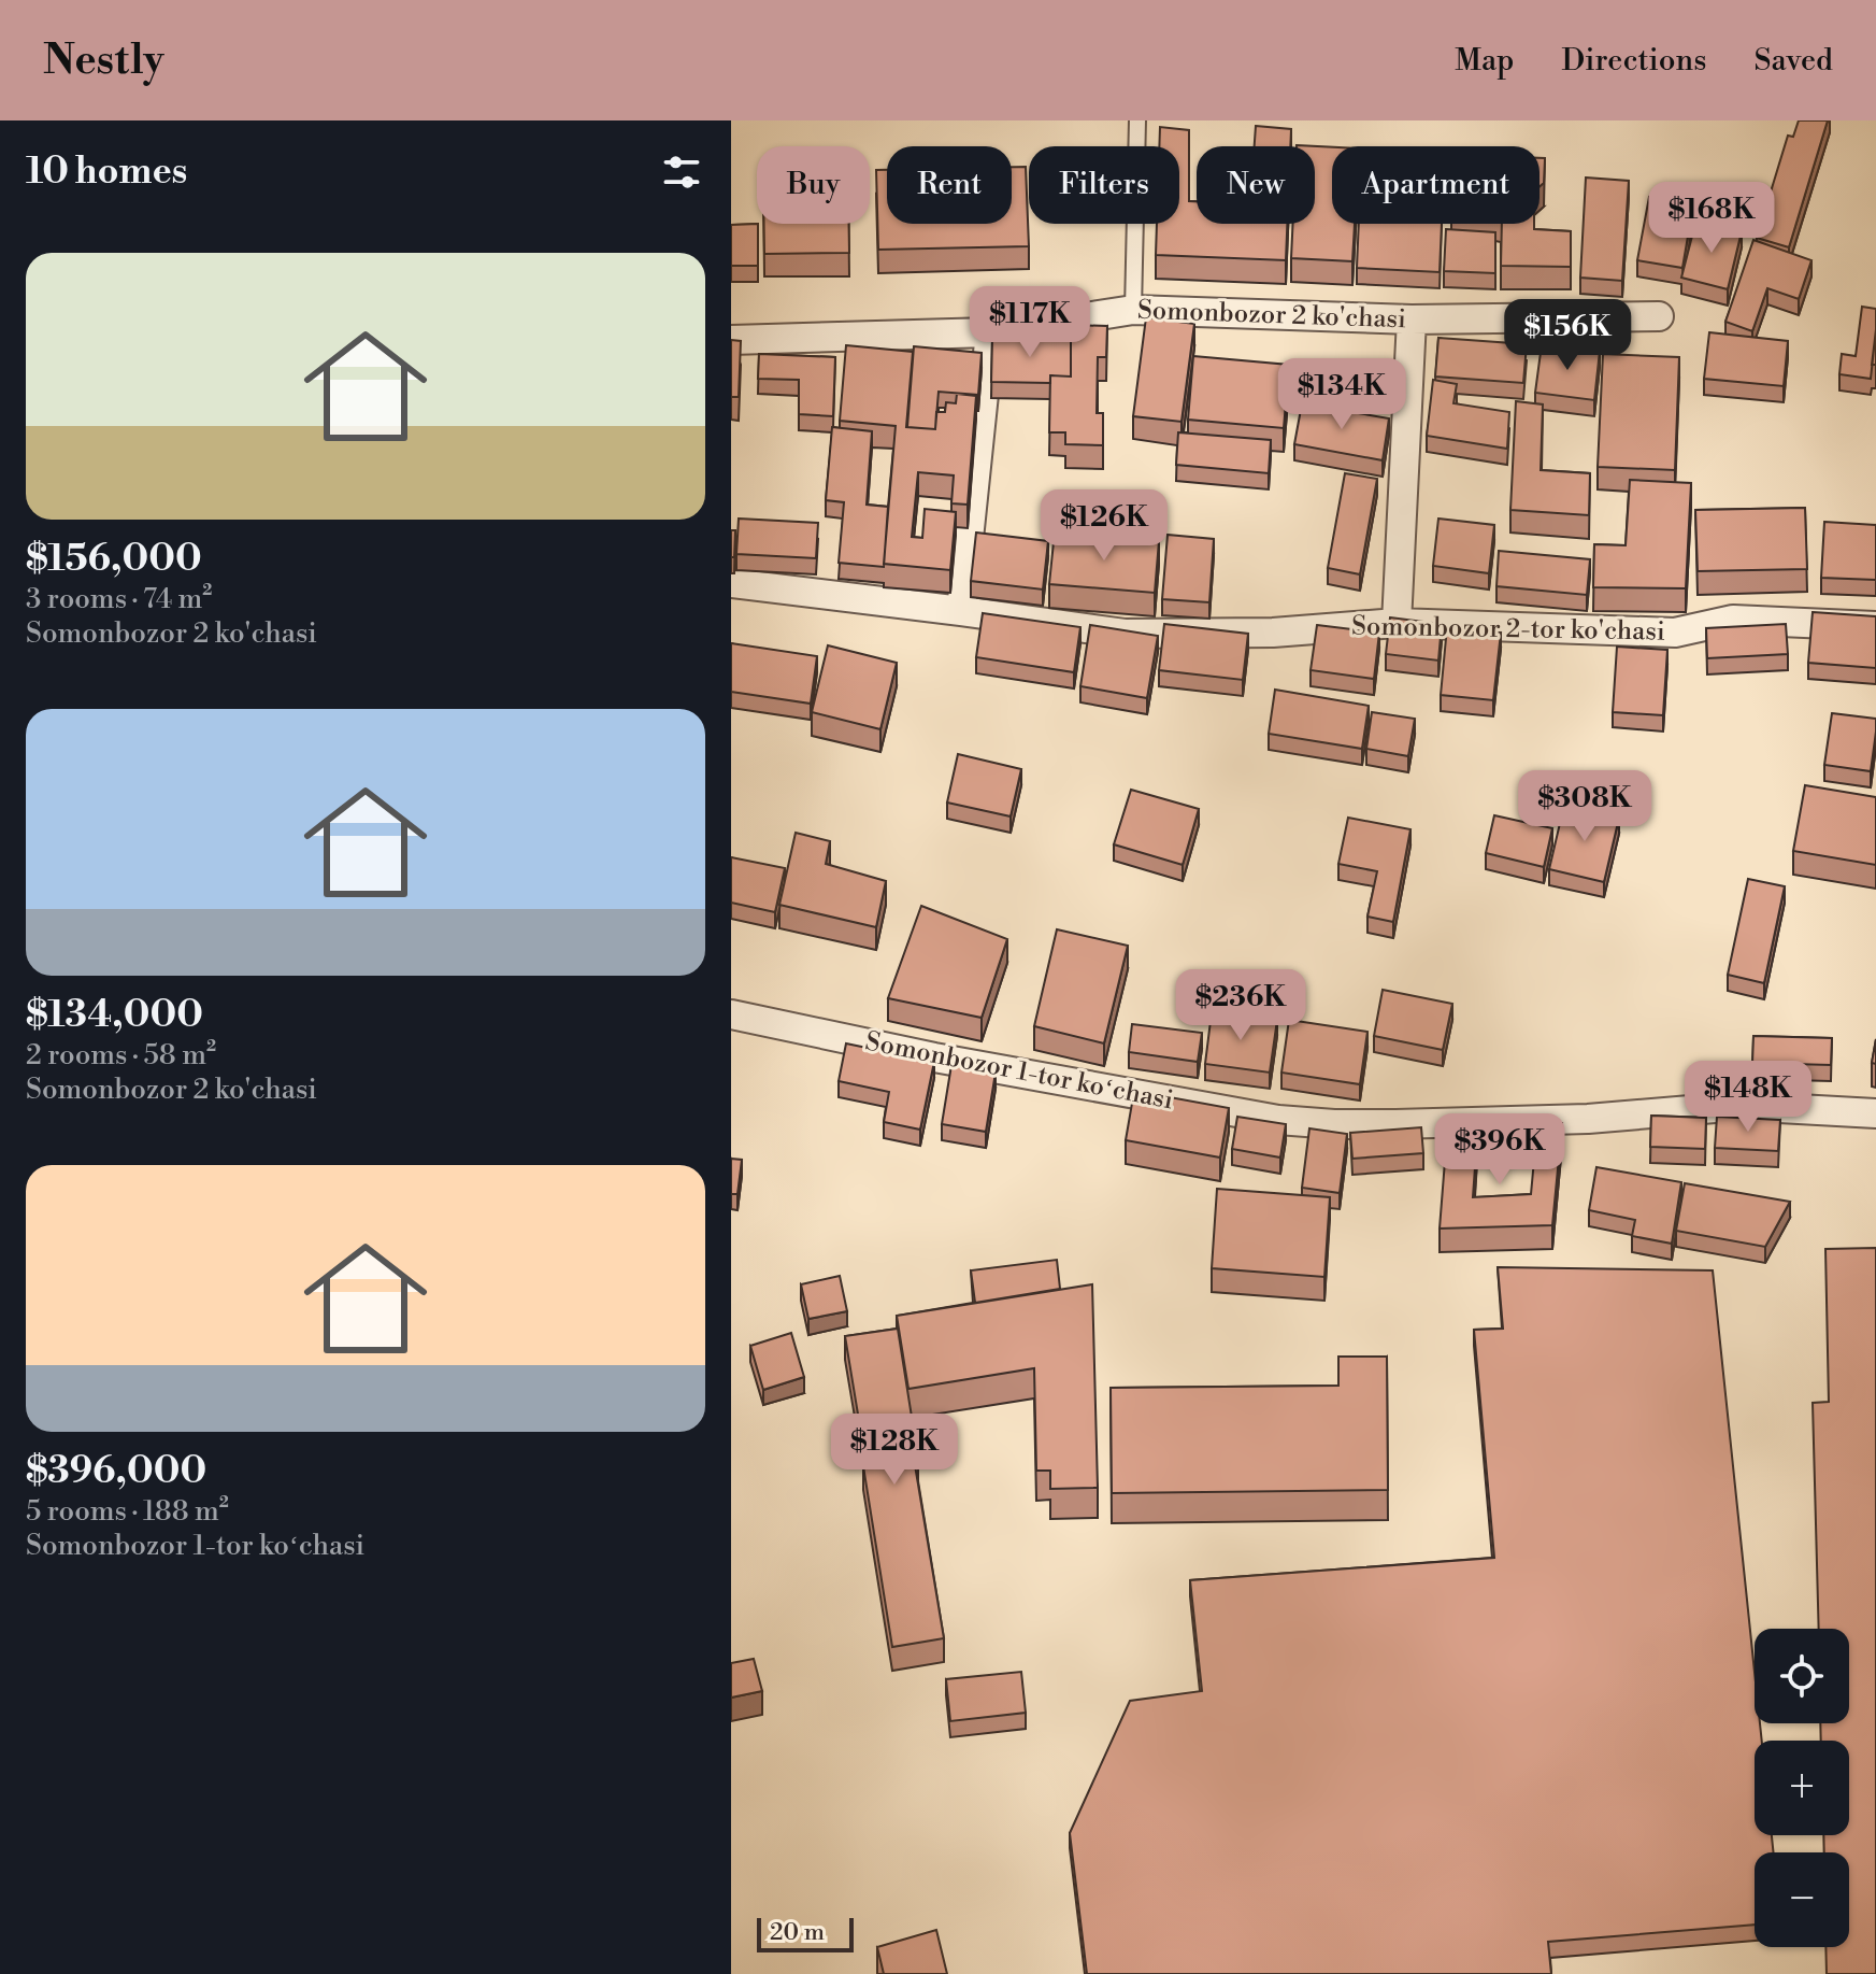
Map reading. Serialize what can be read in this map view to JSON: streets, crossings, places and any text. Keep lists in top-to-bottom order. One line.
{"streets":{"street":["Somonbozor 2 ko'chasi","Somonbozor 2-tor ko'chasi","Somonbozor 1-tor koʻchasi"]},"scale_bar":"20 m","page":{"header":"Nestly","nav":["Map","Directions","Saved"],"heading":"10 homes","chip":["Buy","Rent","Filters","New","Apartment"],"price":["$168K","$117K","$156K","$134K","$126K","$308K","$236K","$148K","$396K","$128K"],"list":[{"name":"$156,000","note":"3 rooms · 74 m² · Somonbozor 2 ko'chasi"},{"name":"$134,000","note":"2 rooms · 58 m² · Somonbozor 2 ko'chasi"},{"name":"$396,000","note":"5 rooms · 188 m² · Somonbozor 1-tor koʻchasi"}],"map_buttons":["+","−"],"scale":"20 m"}}
